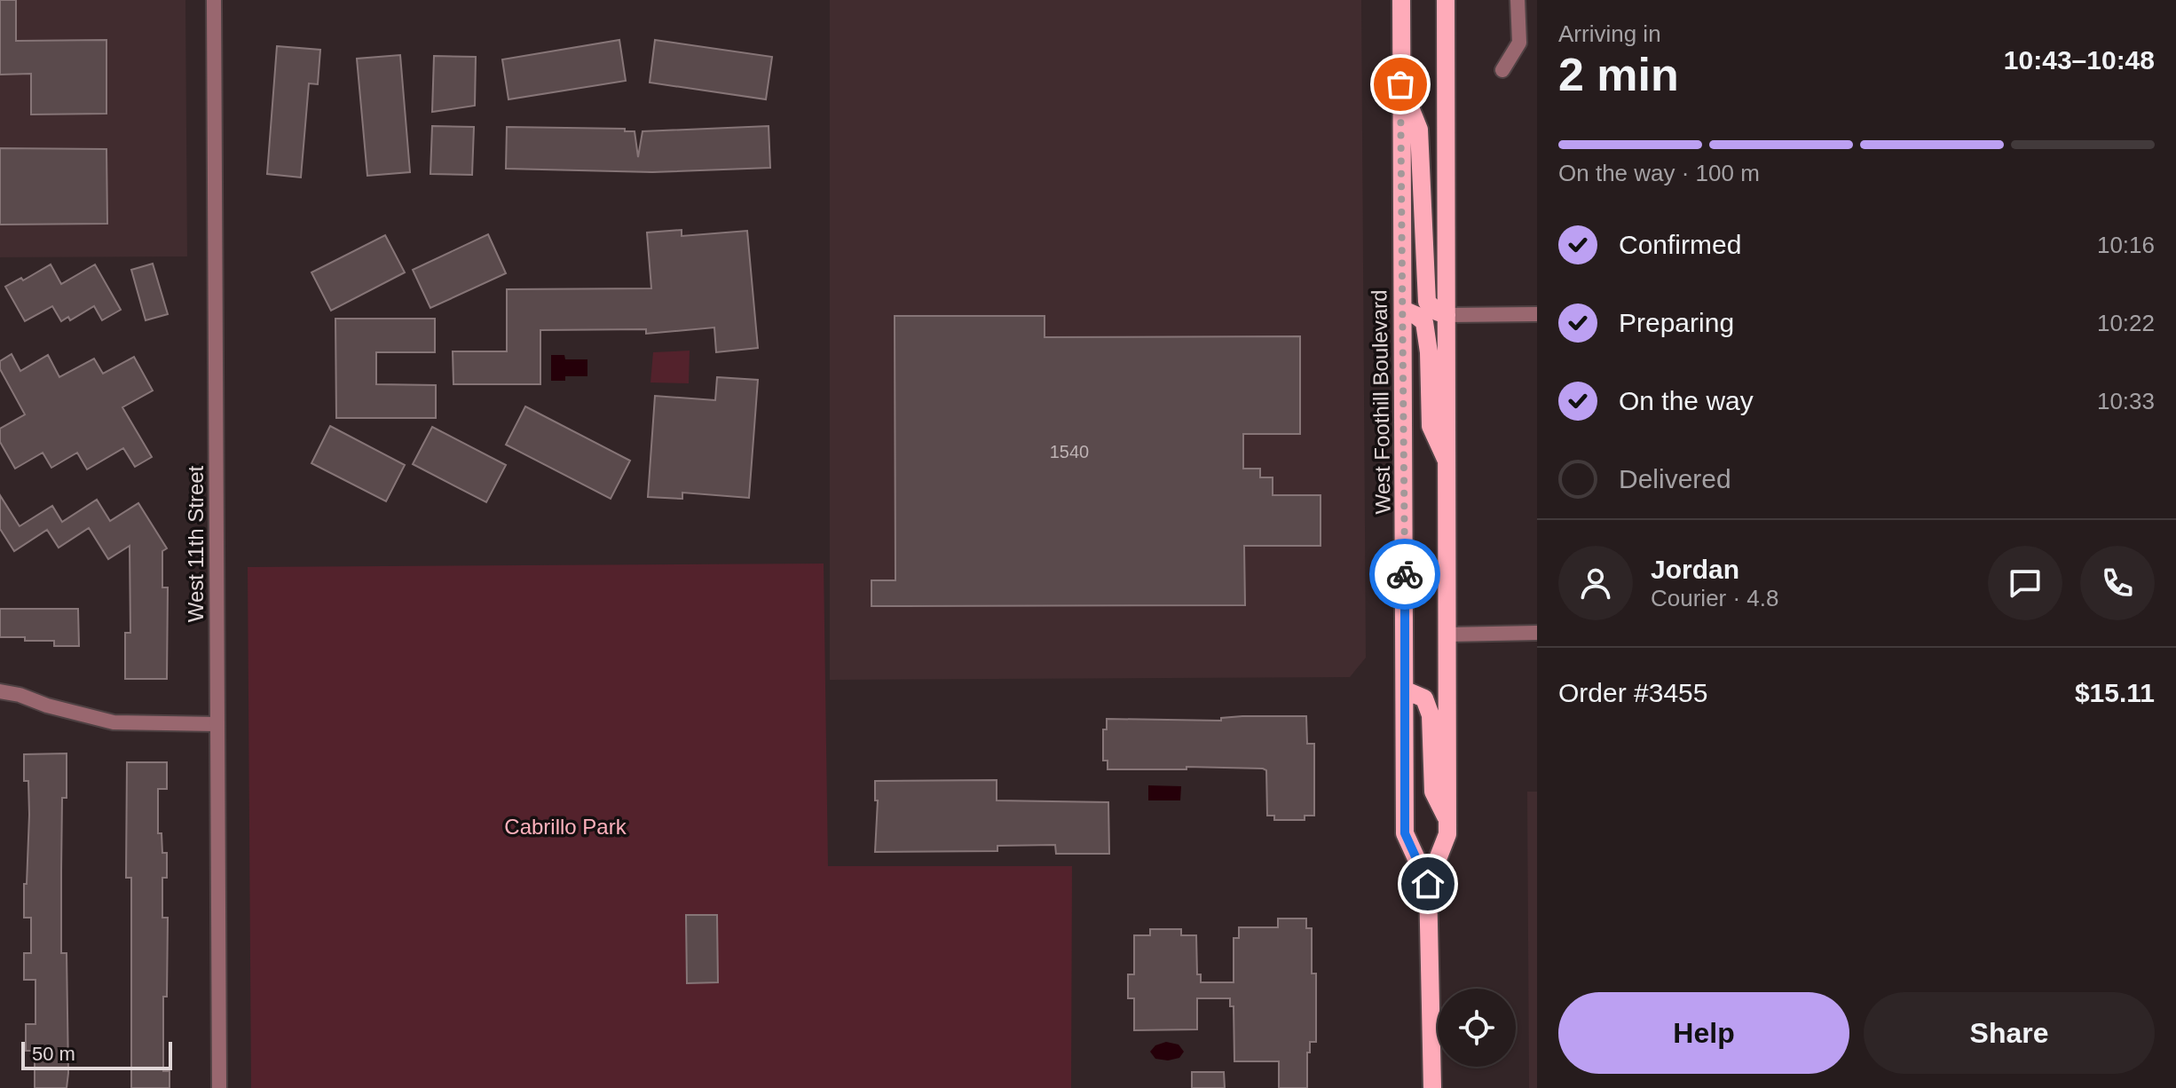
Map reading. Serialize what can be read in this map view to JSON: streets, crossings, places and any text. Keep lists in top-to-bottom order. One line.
{"streets":{"main road":["West Foothill Boulevard"],"street":["West 11th Street"]},"parks":["Cabrillo Park"],"house_numbers":["1540"],"scale_bar":"50 m","page":{"heading":["2 min","Arriving in","10:43–10:48"],"panel":["Jordan","Courier · 4.8","Order #3455","$15.11"],"bar":"On the way · 100 m","list":[["Confirmed","10:16"],["Preparing","10:22"],["On the way","10:33"],"Delivered"],"buttons":["Help","Share"],"scale":"50 m"}}
